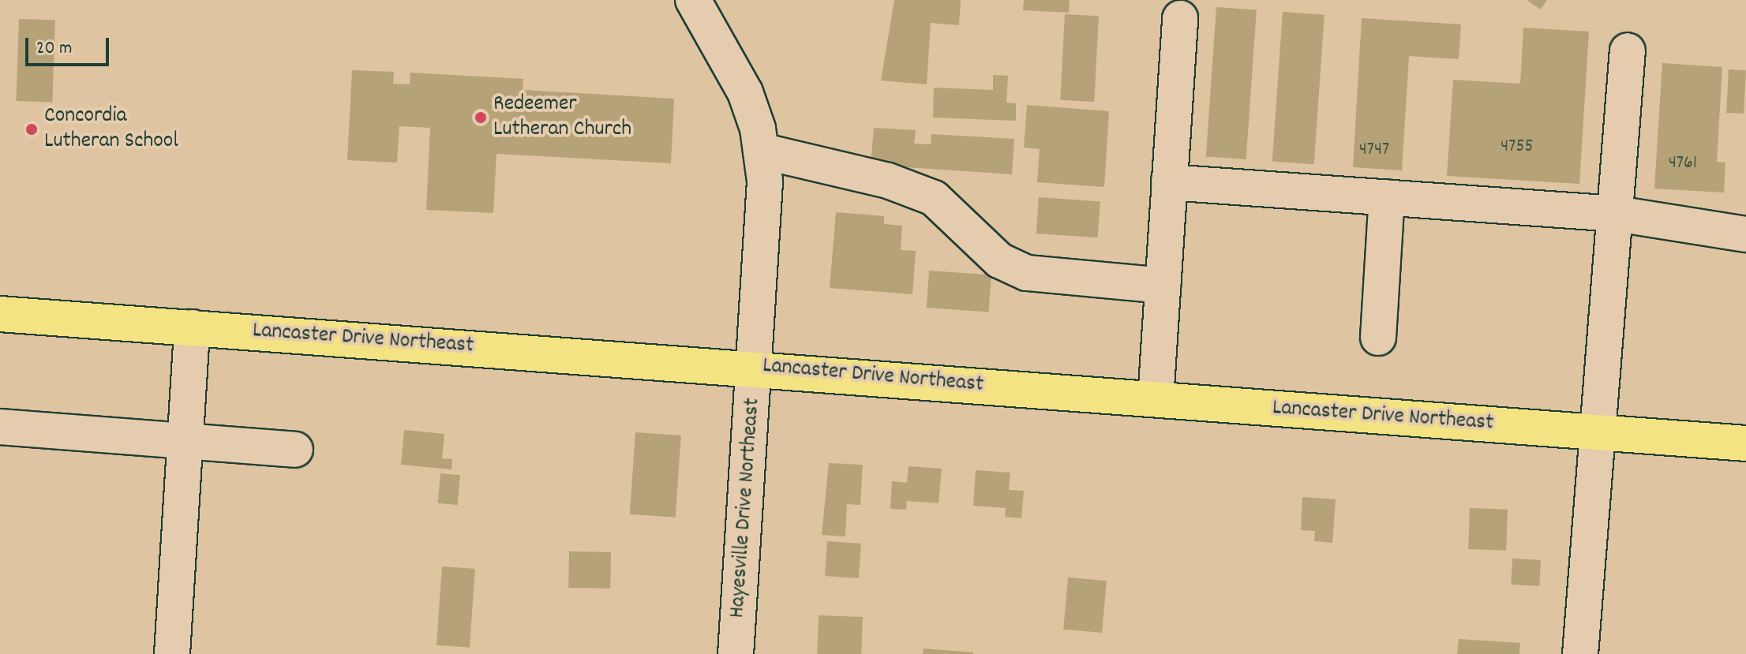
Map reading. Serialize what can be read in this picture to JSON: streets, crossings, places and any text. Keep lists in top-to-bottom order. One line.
{"streets":{"main road":["Lancaster Drive Northeast"],"street":["Hayesville Drive Northeast"]},"crossings":[["Lancaster Drive Northeast","Hayesville Drive Northeast"]],"places":["Redeemer Lutheran Church","Concordia Lutheran School"],"house_numbers":["4755","4747","4761"],"scale_bar":"20 m"}
